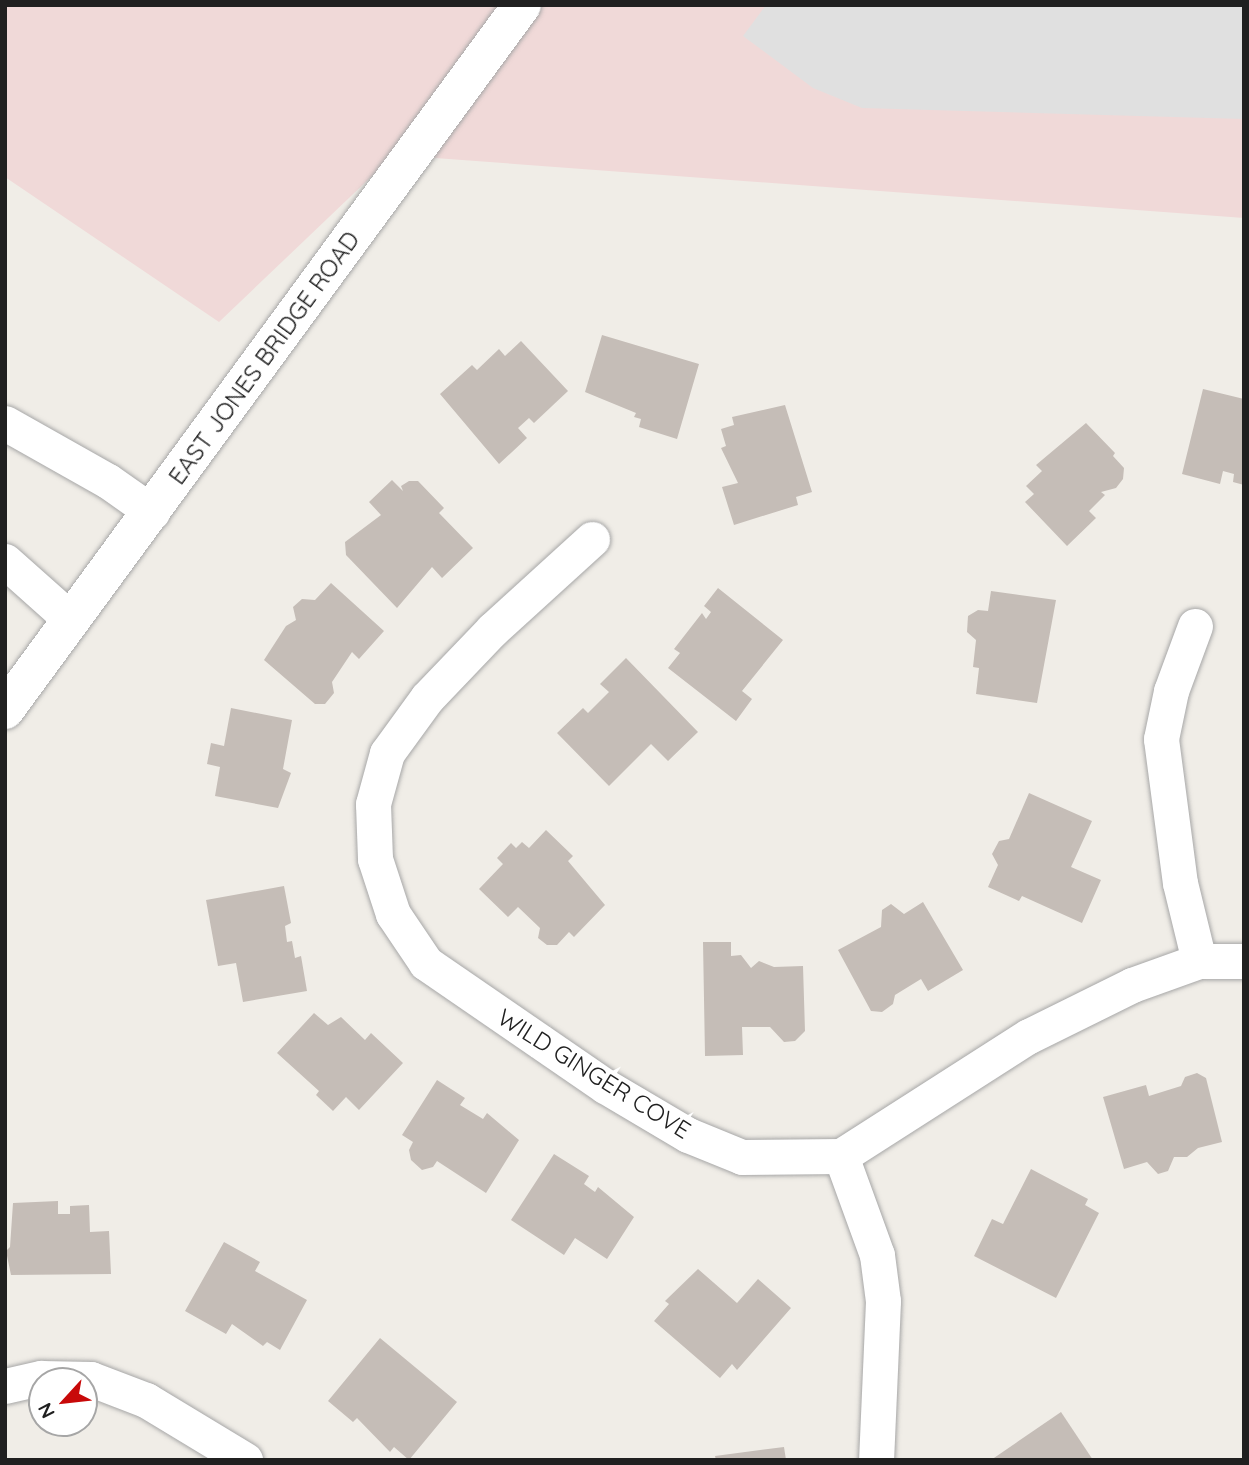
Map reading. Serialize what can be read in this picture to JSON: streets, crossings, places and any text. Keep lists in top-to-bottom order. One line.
{"streets":{"street":["EAST JONES BRIDGE ROAD","WILD GINGER COVE"]},"north":"bottom left"}
